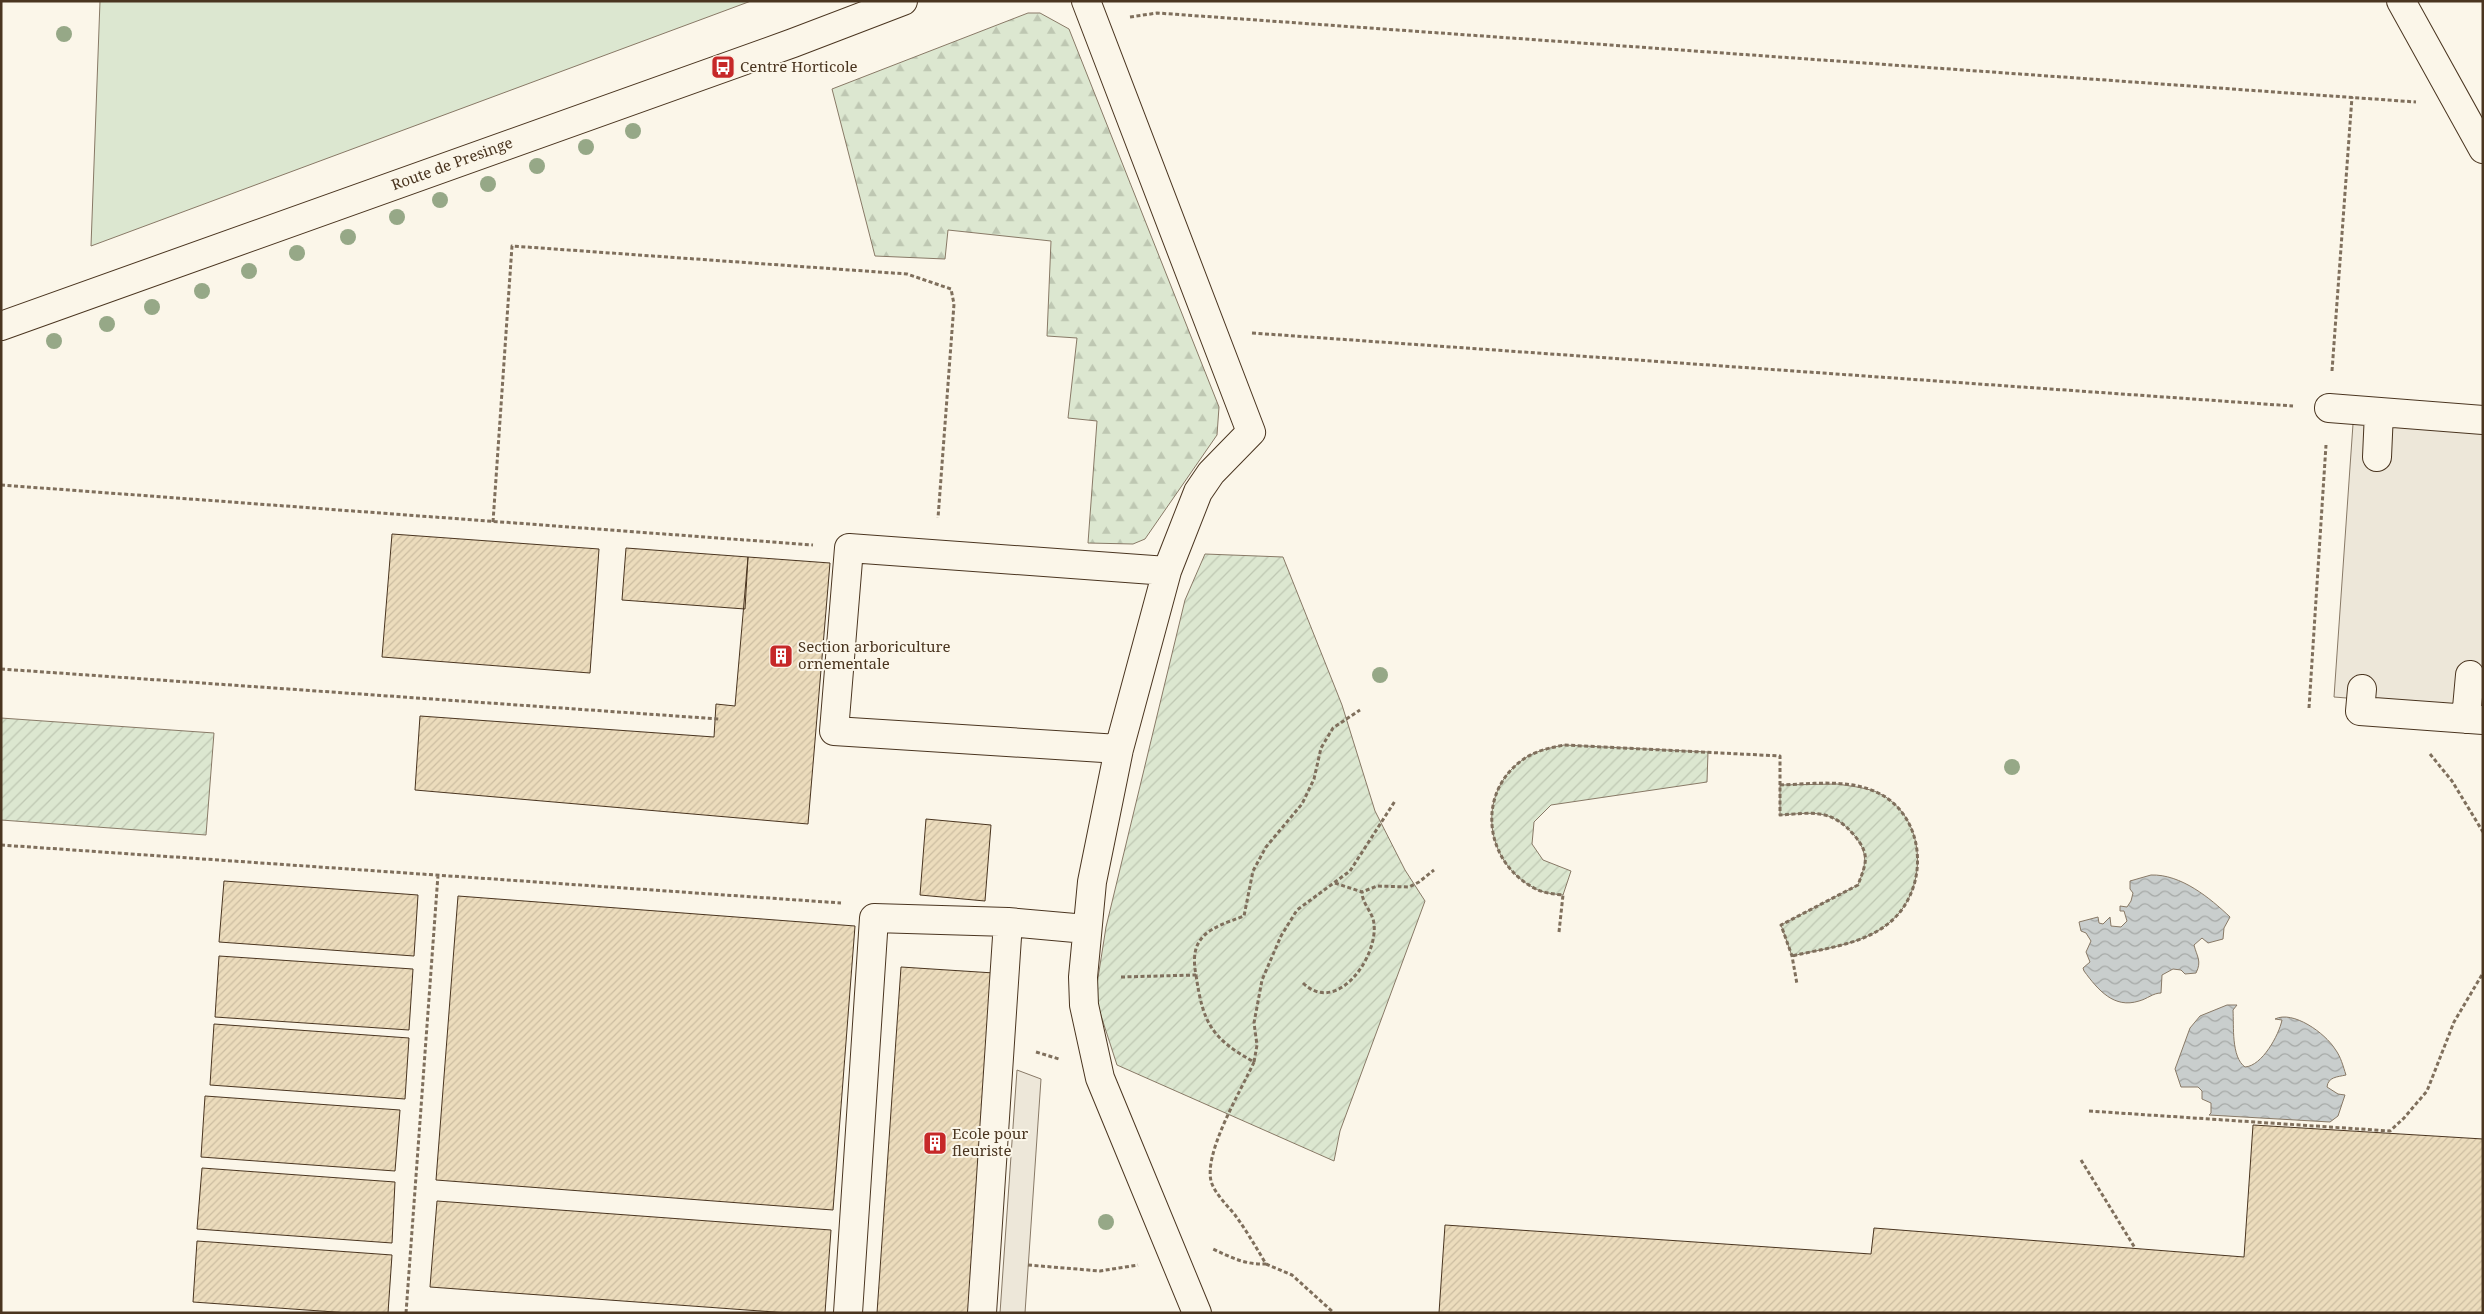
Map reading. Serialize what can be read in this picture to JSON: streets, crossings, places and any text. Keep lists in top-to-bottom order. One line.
{"streets":{"street":["Route de Presinge"]},"places":{"bus stop":["Centre Horticole"],"building":["Section arboriculture ornementale","Ecole pour fleuriste"]}}
